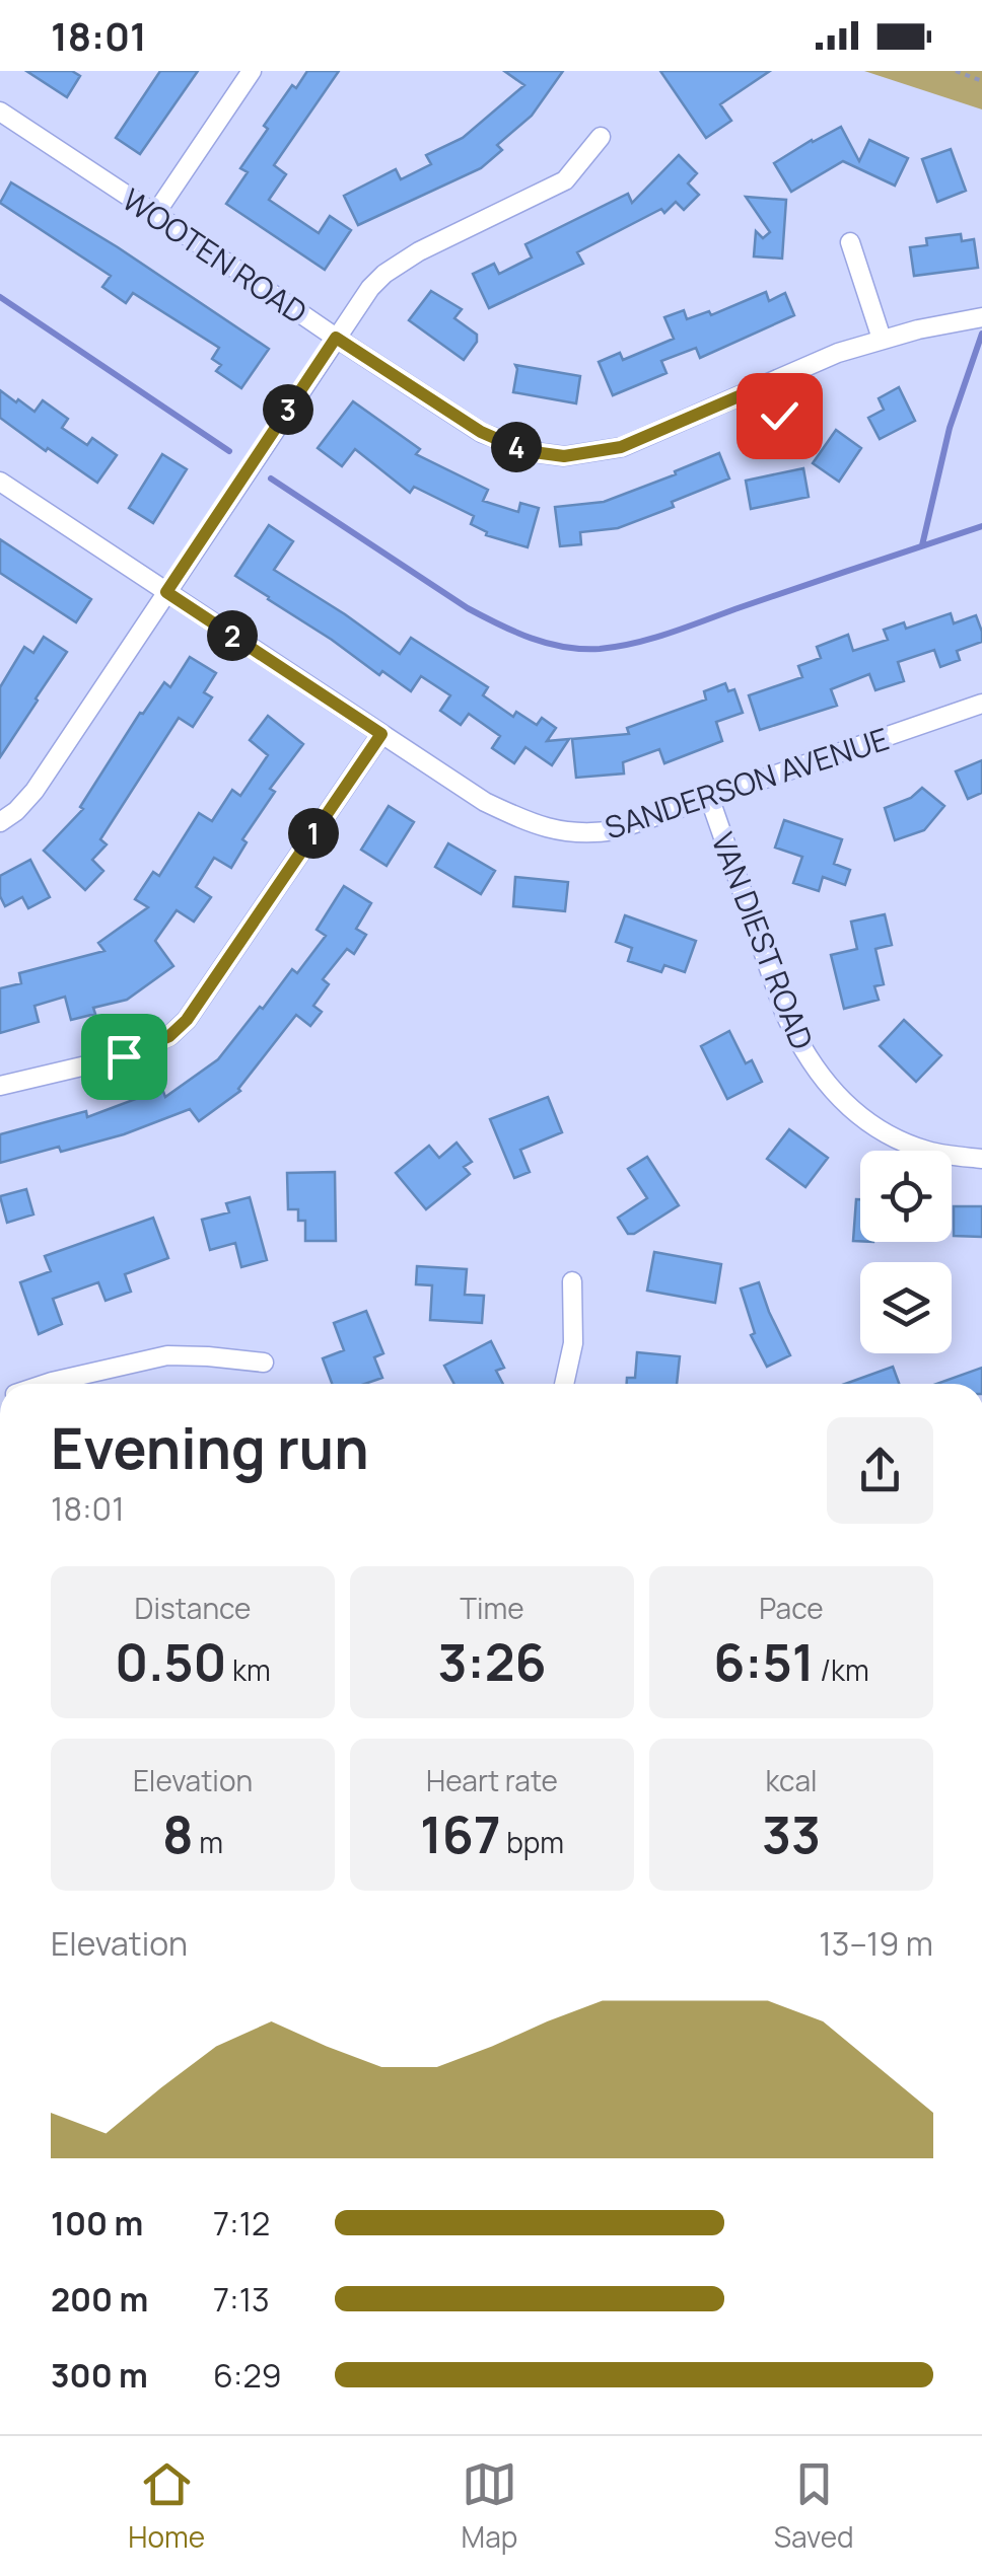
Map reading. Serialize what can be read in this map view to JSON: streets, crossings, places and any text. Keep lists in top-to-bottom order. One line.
{"streets":{"street":["WOOTEN ROAD","SANDERSON AVENUE","VAN DIEST ROAD"]},"crossings":[["SANDERSON AVENUE","VAN DIEST ROAD"]],"page":{"status":"18:01","pins":["3","4","2","1"],"heading":["Evening run","18:01"],"stats":[["Distance","0.50 km"],["Time","3:26"],["Pace","6:51 /km"],["Elevation","8 m"],["Heart rate","167 bpm"],["kcal","33"]],"chart":["Elevation","13–19 m"],"list":[{"name":"100 m","note":"7:12"},{"name":"200 m","note":"7:13"},{"name":"300 m","note":"6:29"}],"tabs":["Home","Map","Saved"]}}
